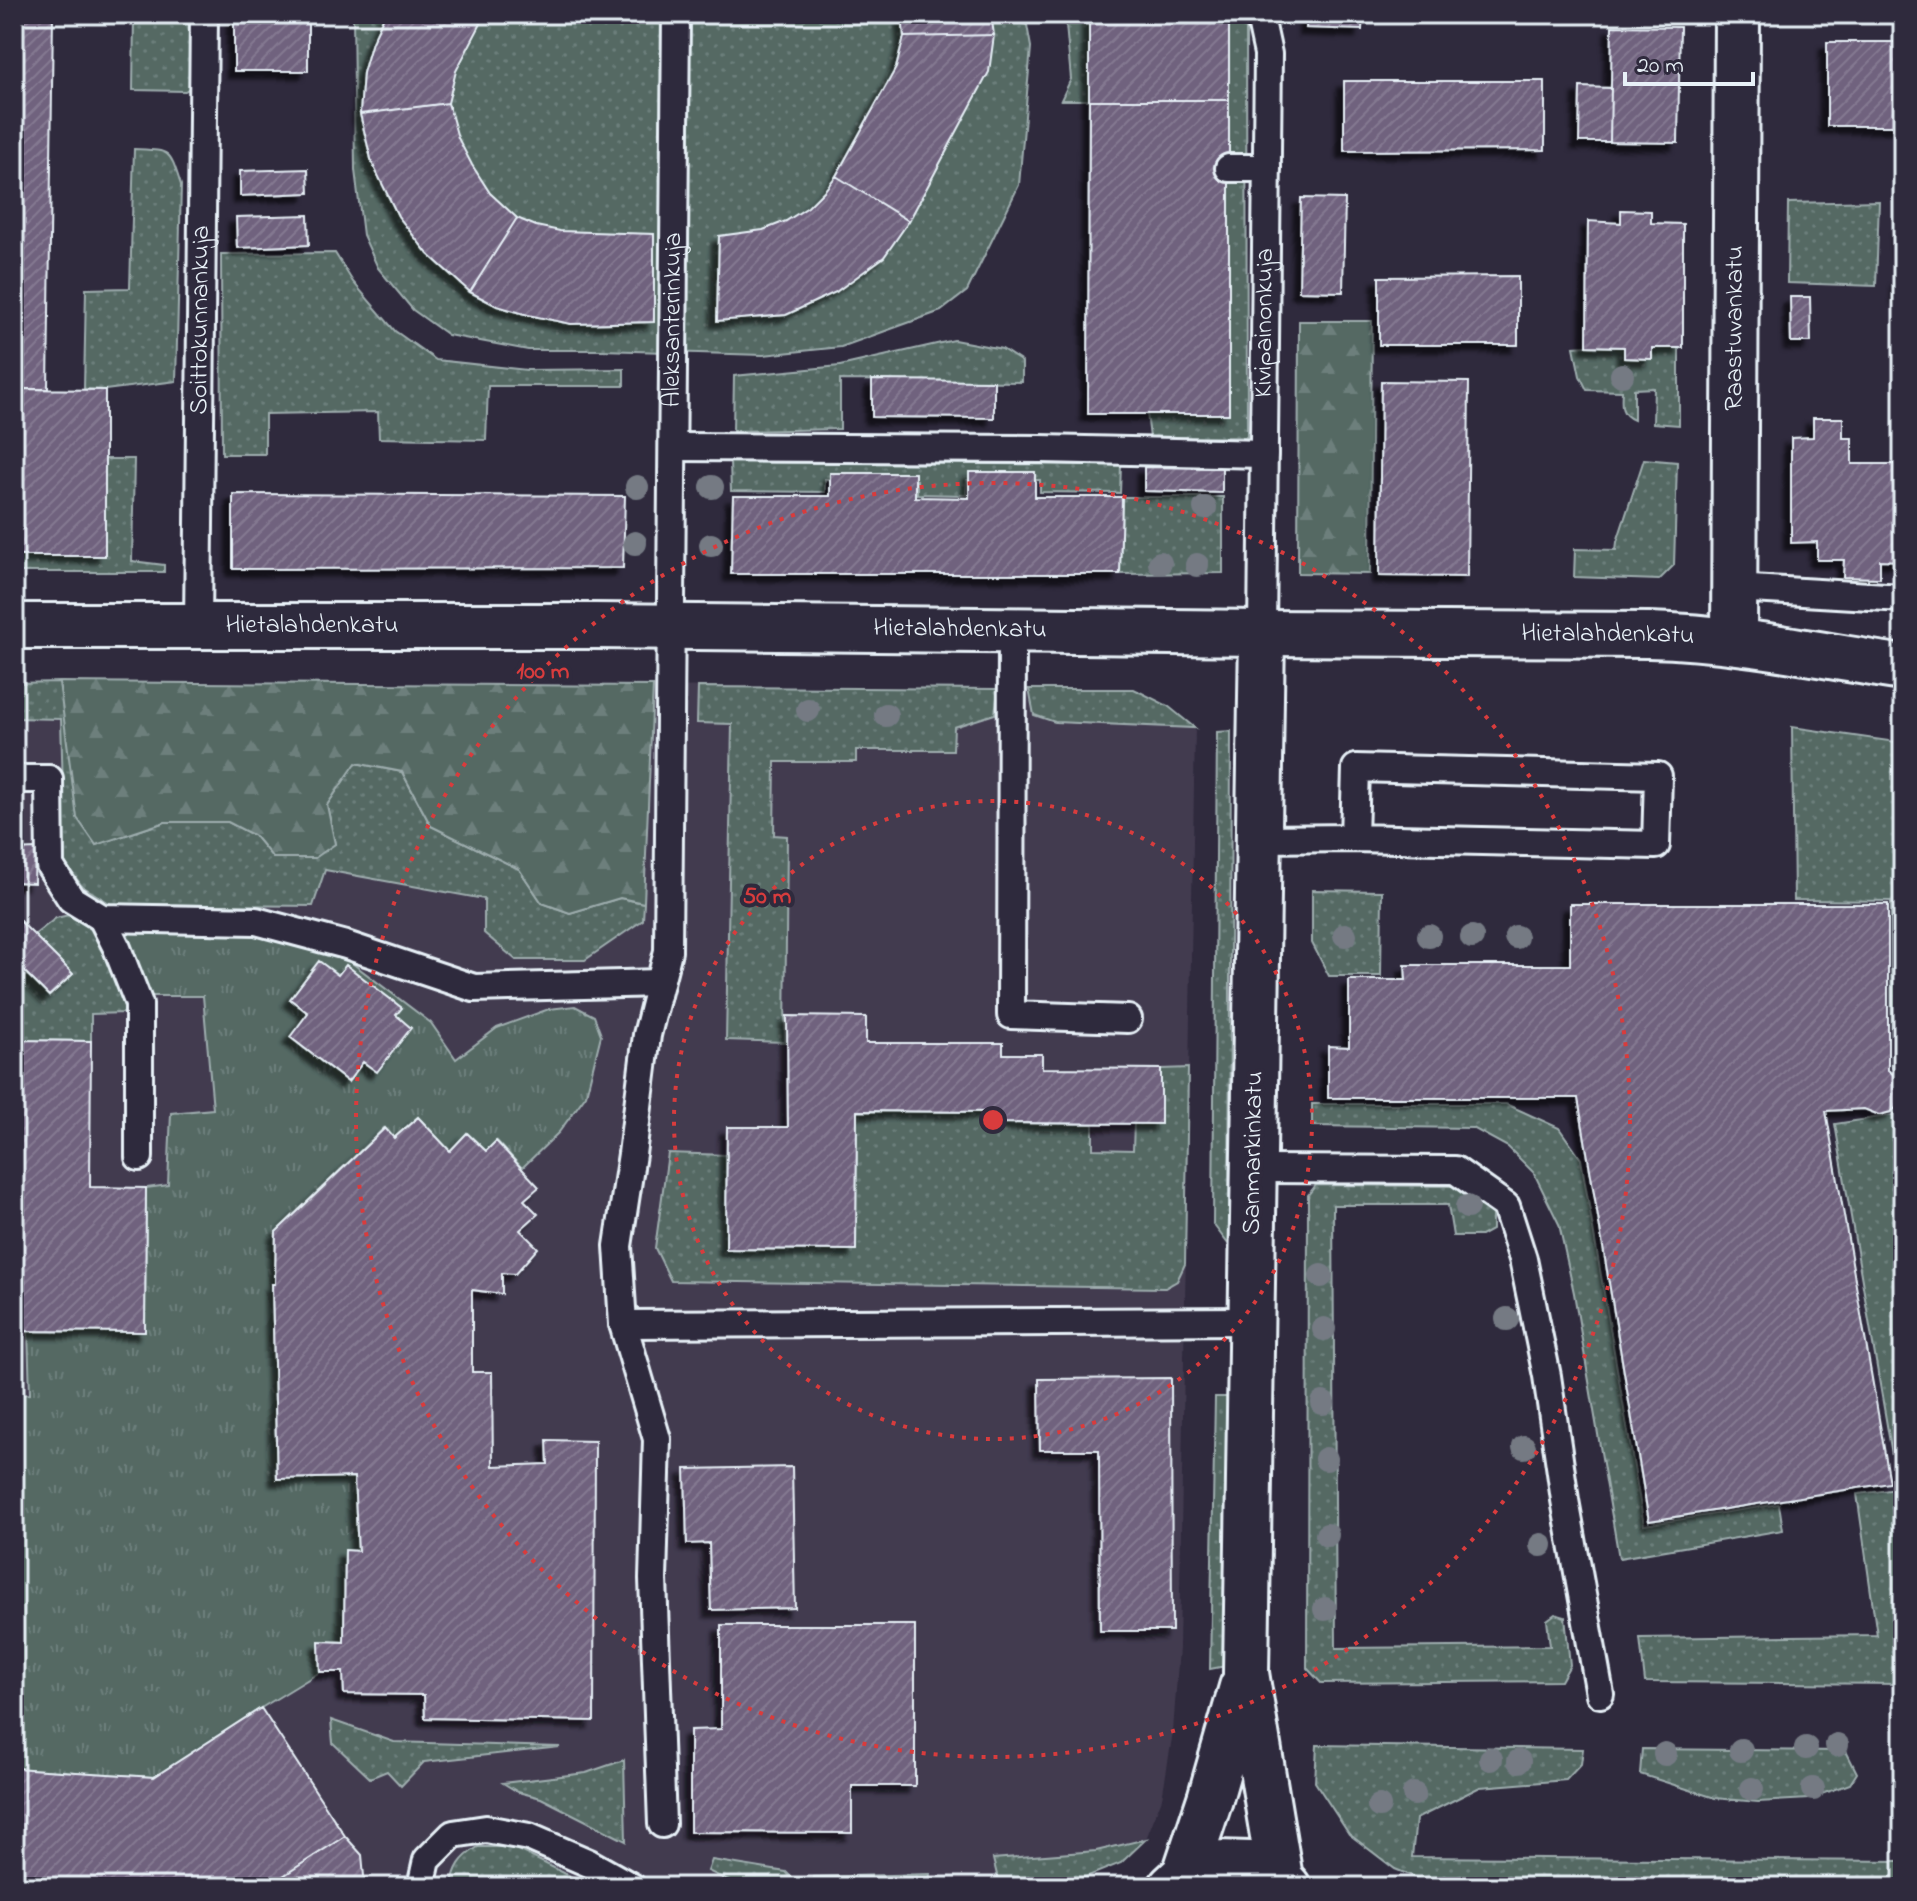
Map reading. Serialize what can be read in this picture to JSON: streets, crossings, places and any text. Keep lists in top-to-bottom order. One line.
{"streets":{"street":["Raastuvankatu","Hietalahdenkatu","Sanmarkinkatu"],"lane":["Soittokunnankuja","Aleksanterinkuja","Kivipainonkuja"]},"crossings":[["Soittokunnankuja","Hietalahdenkatu"],["Aleksanterinkuja","Hietalahdenkatu"],["Kivipainonkuja","Hietalahdenkatu"],["Kivipainonkuja","Sanmarkinkatu"],["Raastuvankatu","Hietalahdenkatu"],["Hietalahdenkatu","Sanmarkinkatu"]],"scale_bar":"20 m","rings":["100 m","50 m"]}
